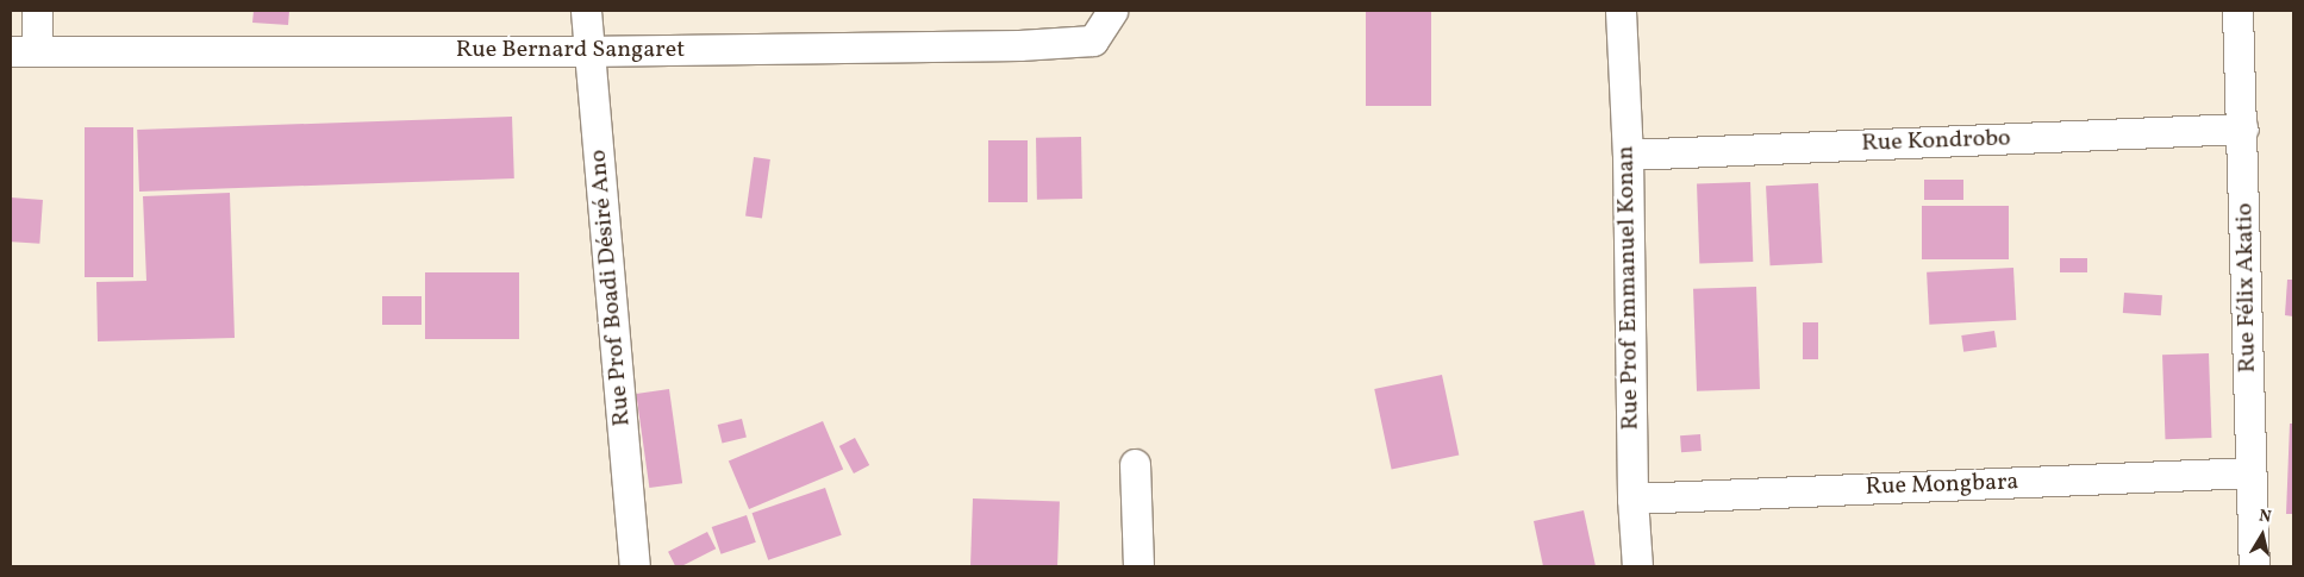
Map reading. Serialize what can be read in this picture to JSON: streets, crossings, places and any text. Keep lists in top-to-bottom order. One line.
{"streets":{"street":["Rue Bernard Sangaret","Rue Kondrobo","Rue Prof Boadi Désiré Ano","Rue Prof Emmanuel Konan","Rue Félix Akatio","Rue Mongbara"]},"crossings":[["Rue Bernard Sangaret","Rue Prof Boadi Désiré Ano"],["Rue Kondrobo","Rue Prof Emmanuel Konan"],["Rue Kondrobo","Rue Félix Akatio"],["Rue Prof Emmanuel Konan","Rue Mongbara"],["Rue Félix Akatio","Rue Mongbara"]],"north":"top"}
